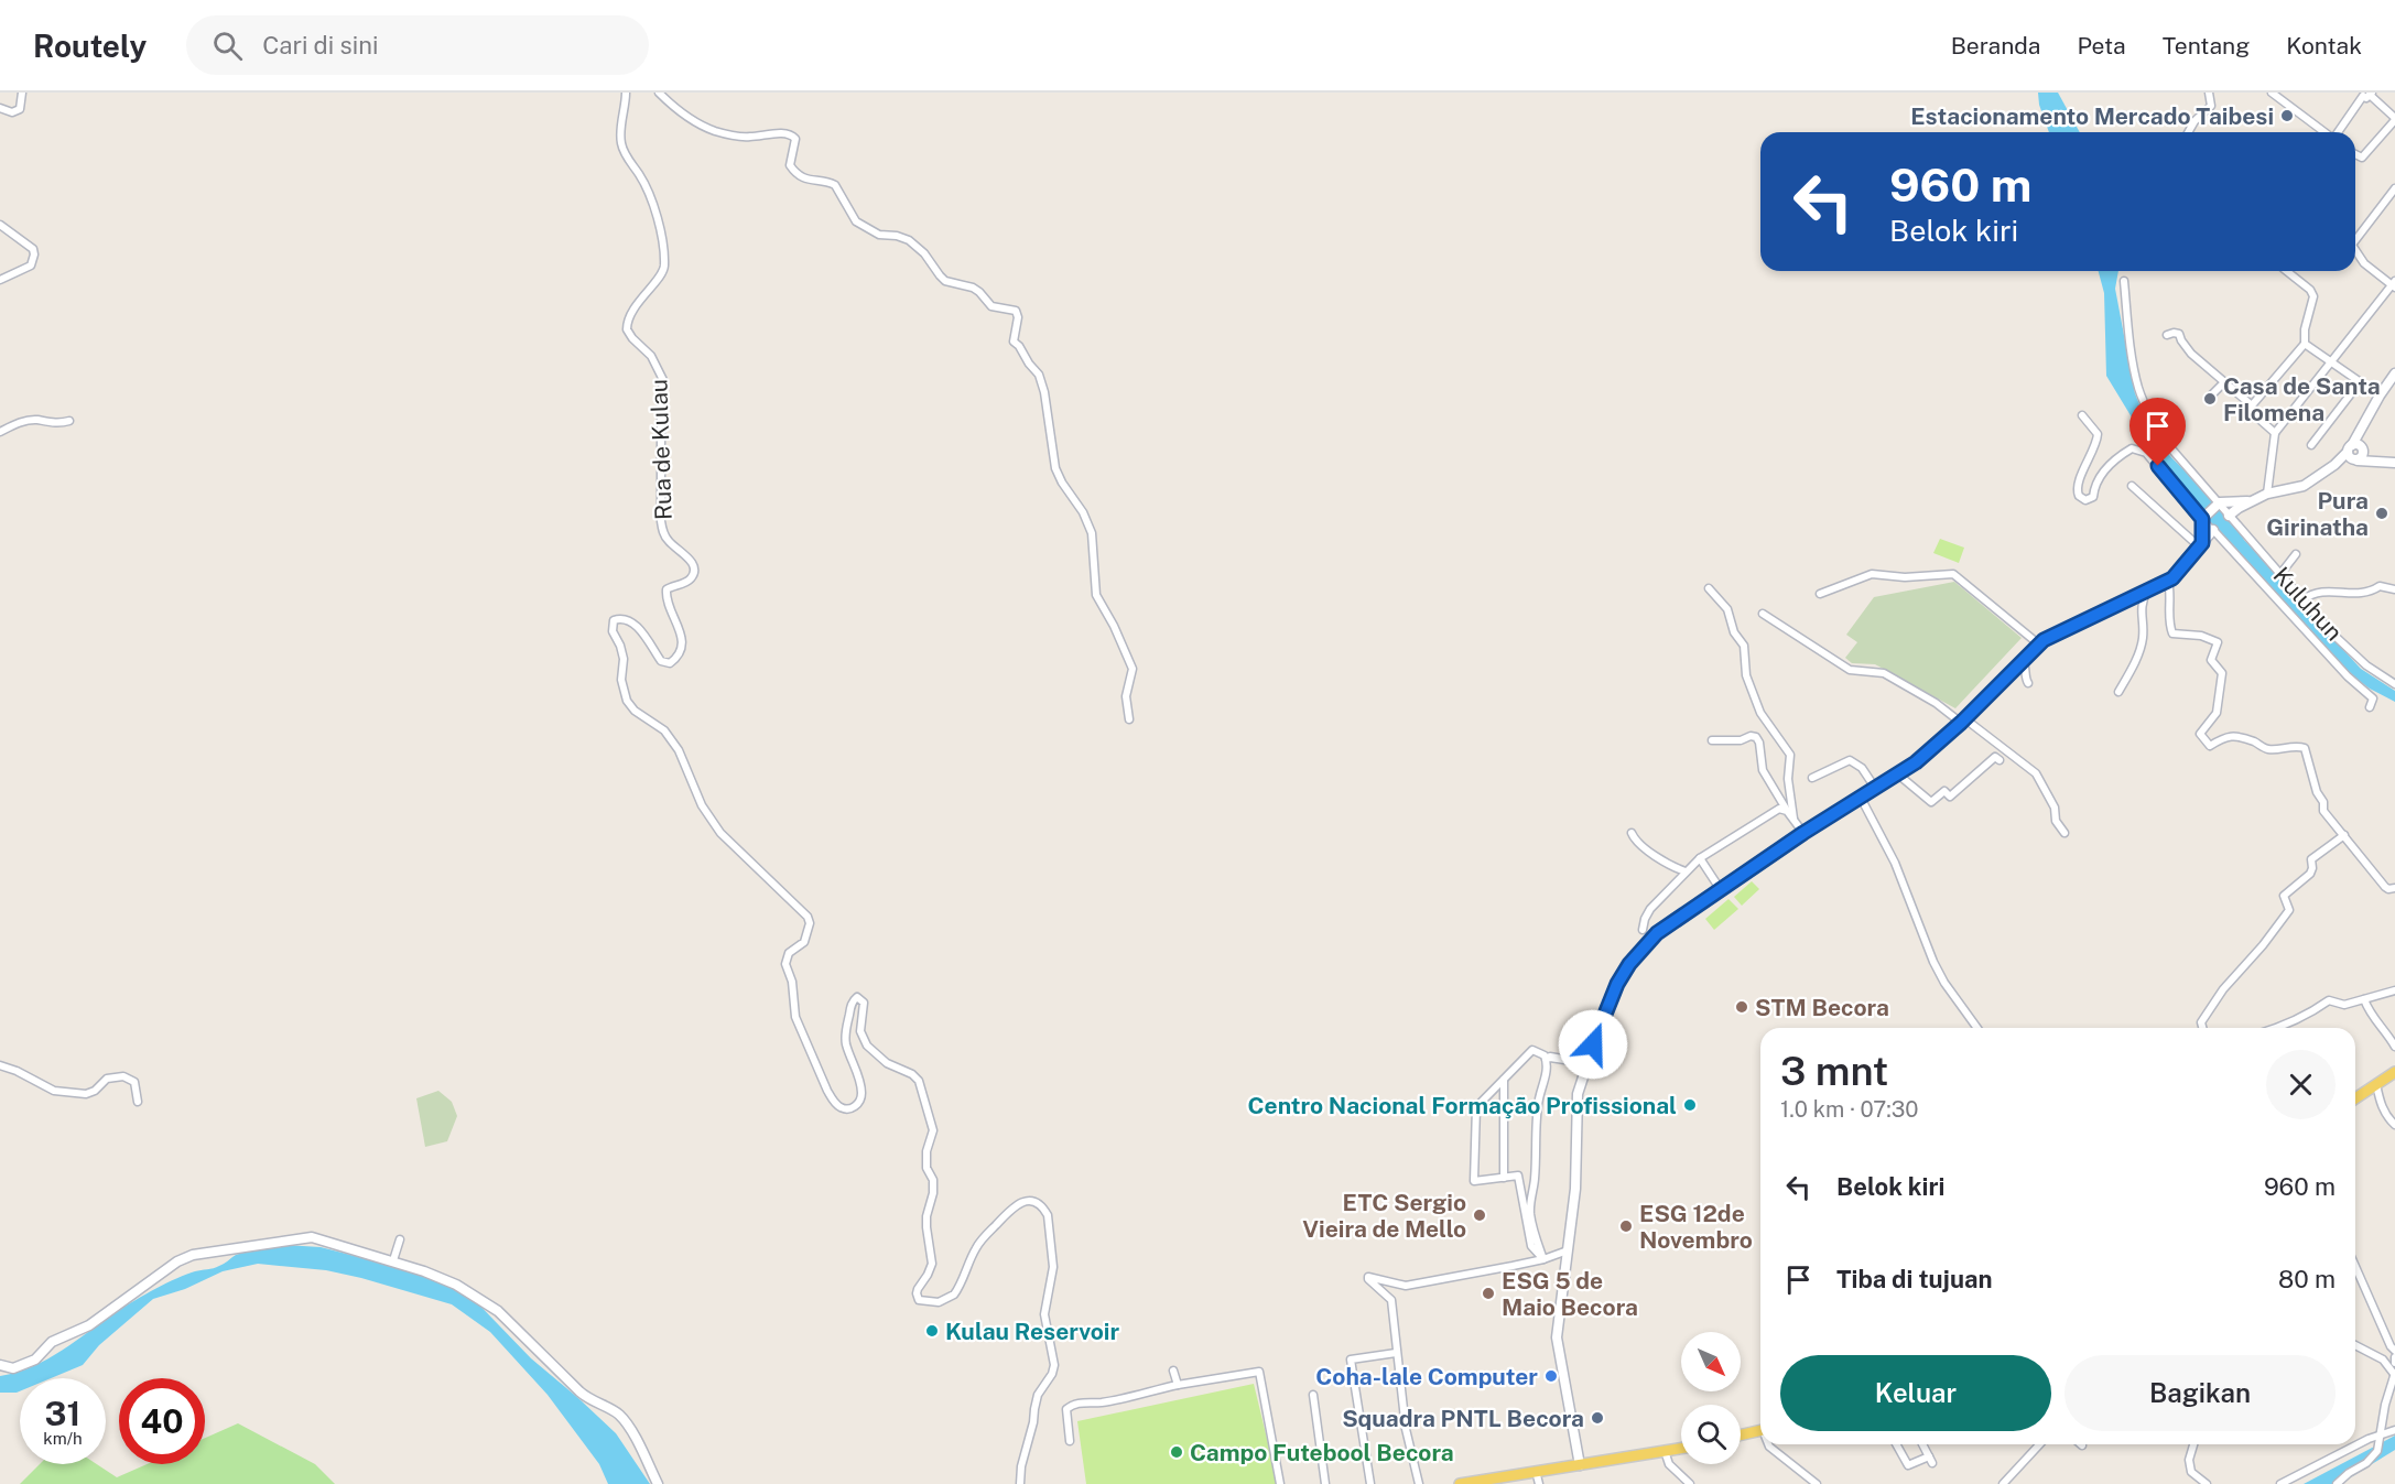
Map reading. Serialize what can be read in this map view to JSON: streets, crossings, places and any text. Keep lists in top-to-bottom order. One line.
{"streets":{"street":["Rua de Kulau","Kuluhun"]},"places":["Estacionamento Mercado Taibesi","Casa de Santa Filomena","Pura Girinatha","STM Becora","Centro Nacional Formação Profissional","ETC Sergio Vieira de Mello","ESG 12de Novembro","ESG 5 de Maio Becora","Kulau Reservoir","Coha-lale Computer","Squadra PNTL Becora","Campo Futebool Becora"],"north":"bottom right","page":{"header":"Routely","search":"Cari di sini","nav":["Beranda","Peta","Tentang","Kontak"],"turn":["960 m","Belok kiri"],"heading":["3 mnt","1.0 km · 07:30"],"list":[{"name":"Belok kiri","value":"960 m"},{"name":"Tiba di tujuan","value":"80 m"}],"buttons":["Keluar","Bagikan"],"speed":"31 km/h","limit":"40"}}
